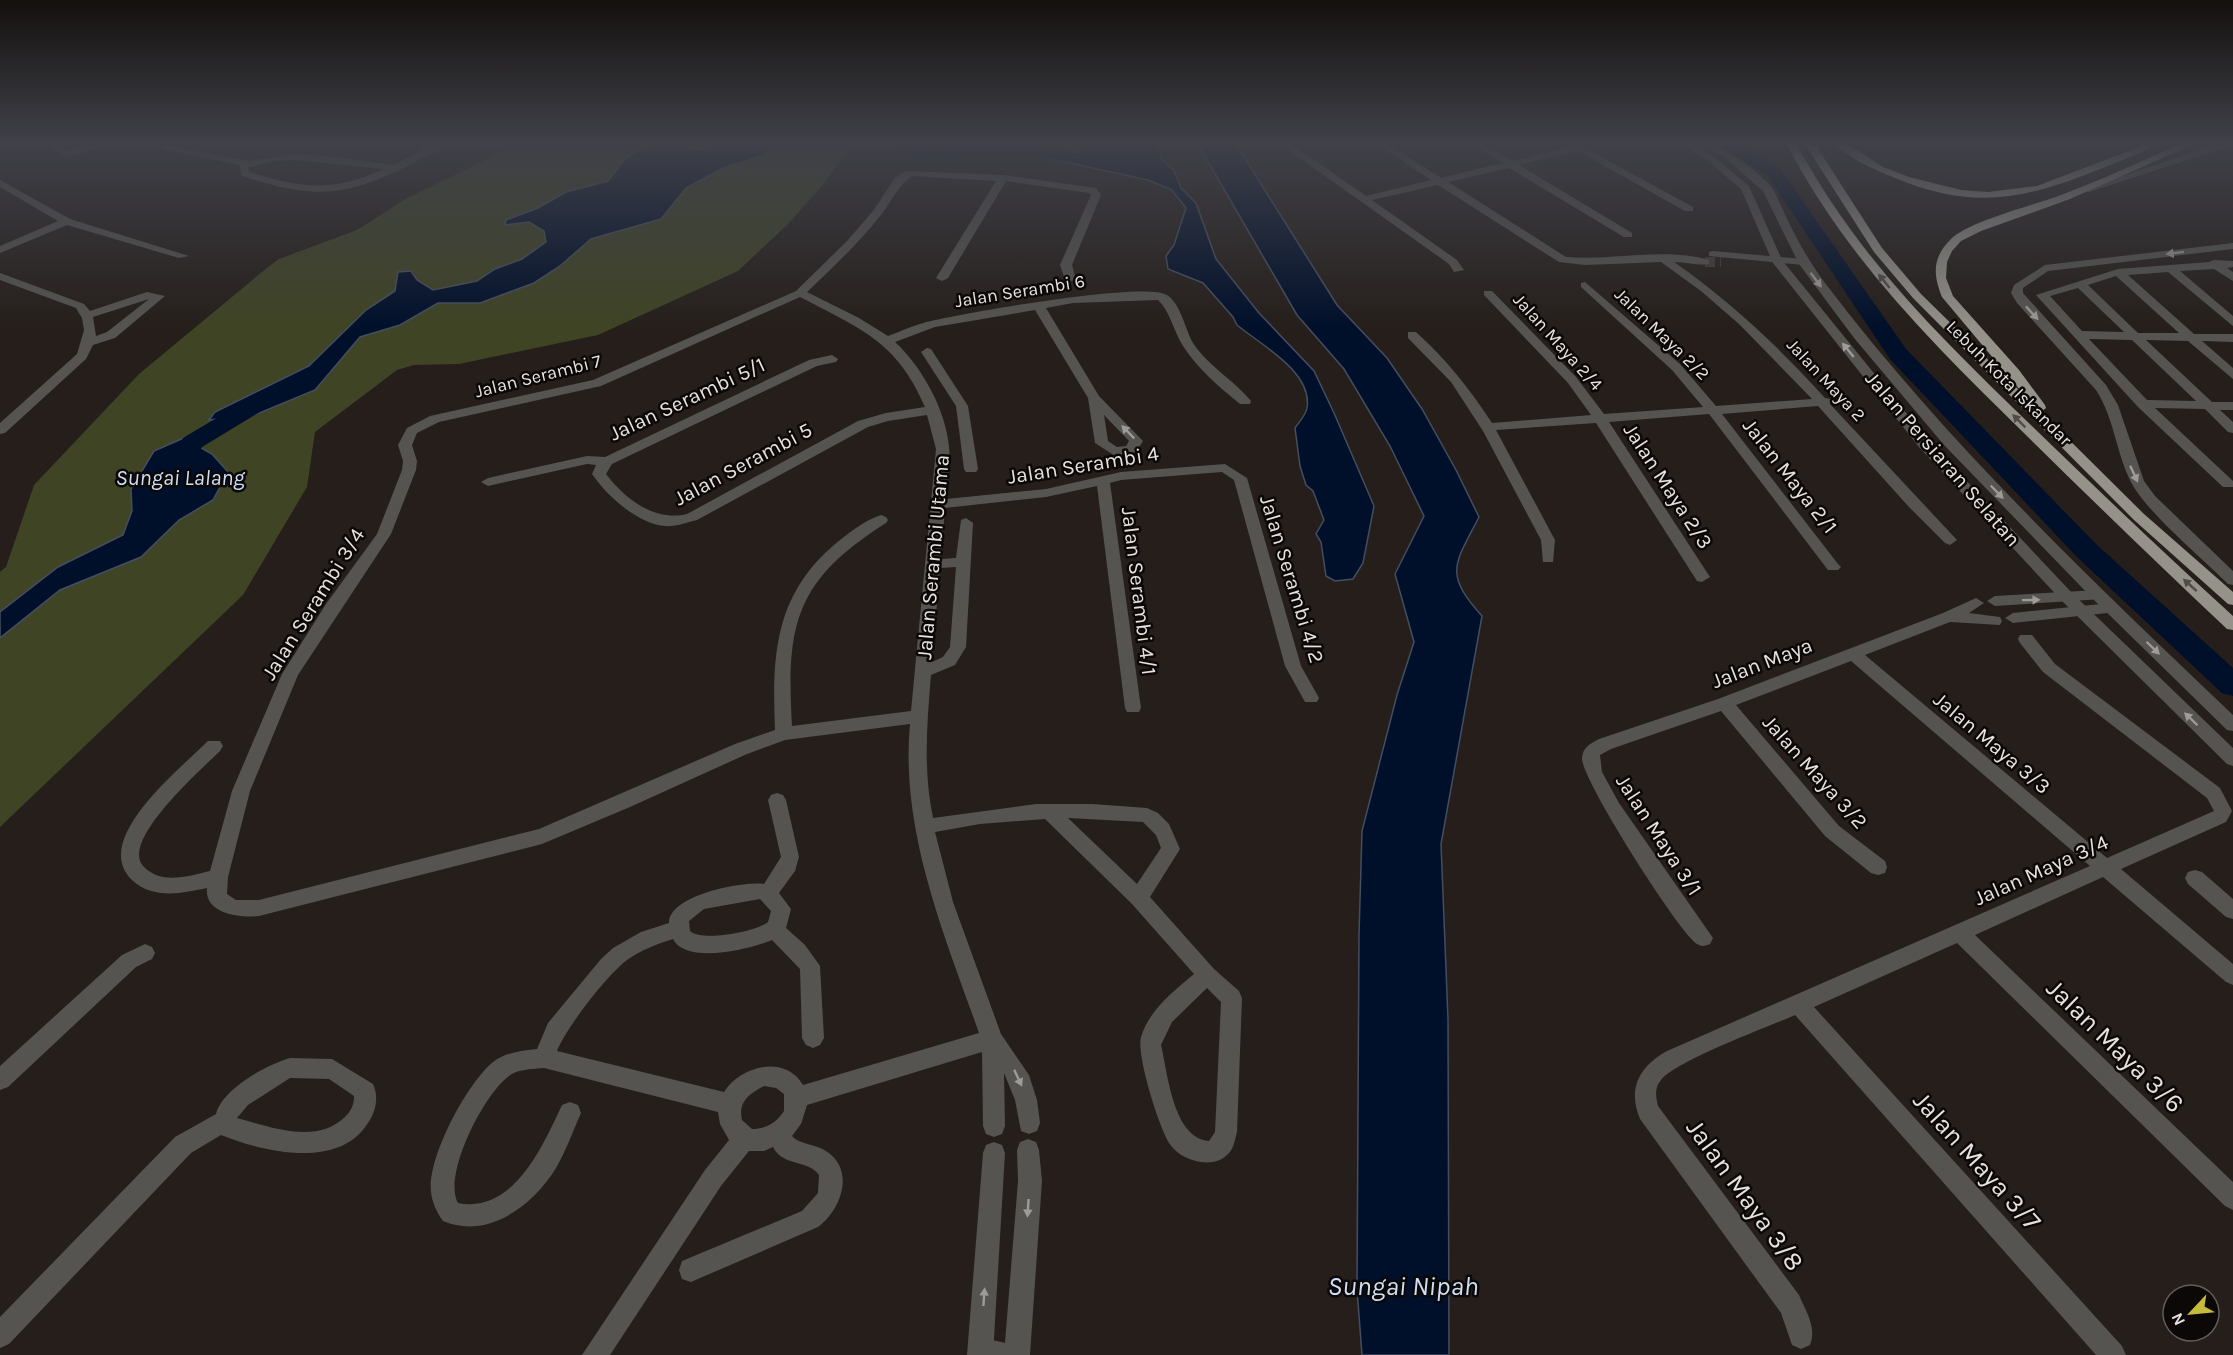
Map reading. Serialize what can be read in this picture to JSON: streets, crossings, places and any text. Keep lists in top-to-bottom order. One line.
{"streets":{"highway":["Lebuh Kota Iskandar"],"street":["Jalan Serambi 6","Jalan Maya 2/2","Jalan Maya 2/4","Jalan Serambi 7","Jalan Maya 2","Jalan Serambi 5/1","Jalan Persiaran Selatan","Jalan Serambi 5","Jalan Serambi 4","Jalan Maya 2/1","Jalan Maya 2/3","Jalan Serambi Utama","Jalan Serambi 4/2","Jalan Serambi 4/1","Jalan Serambi 3/4","Jalan Maya","Jalan Maya 3/3","Jalan Maya 3/2","Jalan Maya 3/1","Jalan Maya 3/4","Jalan Maya 3/6","Jalan Maya 3/7","Jalan Maya 3/8"]},"crossings":[["Jalan Serambi 6","Jalan Serambi Utama"],["Jalan Maya 2/2","Jalan Maya 2/1"],["Jalan Maya 2/4","Jalan Maya 2/3"],["Jalan Serambi 7","Jalan Serambi Utama"],["Jalan Serambi 7","Jalan Serambi 3/4"],["Jalan Serambi 5/1","Jalan Serambi 5"],["Jalan Serambi 5","Jalan Serambi Utama"],["Jalan Serambi 4","Jalan Serambi Utama"],["Jalan Serambi 4","Jalan Serambi 4/2"],["Jalan Serambi 4","Jalan Serambi 4/1"],["Jalan Maya","Jalan Maya 3/3"],["Jalan Maya","Jalan Maya 3/2"],["Jalan Maya","Jalan Maya 3/1"],["Jalan Maya 3/3","Jalan Maya 3/4"],["Jalan Maya 3/4","Jalan Maya 3/6"],["Jalan Maya 3/4","Jalan Maya 3/7"],["Jalan Maya 3/4","Jalan Maya 3/8"]],"water":["Sungai Lalang","Sungai Nipah"],"north":"bottom left"}
